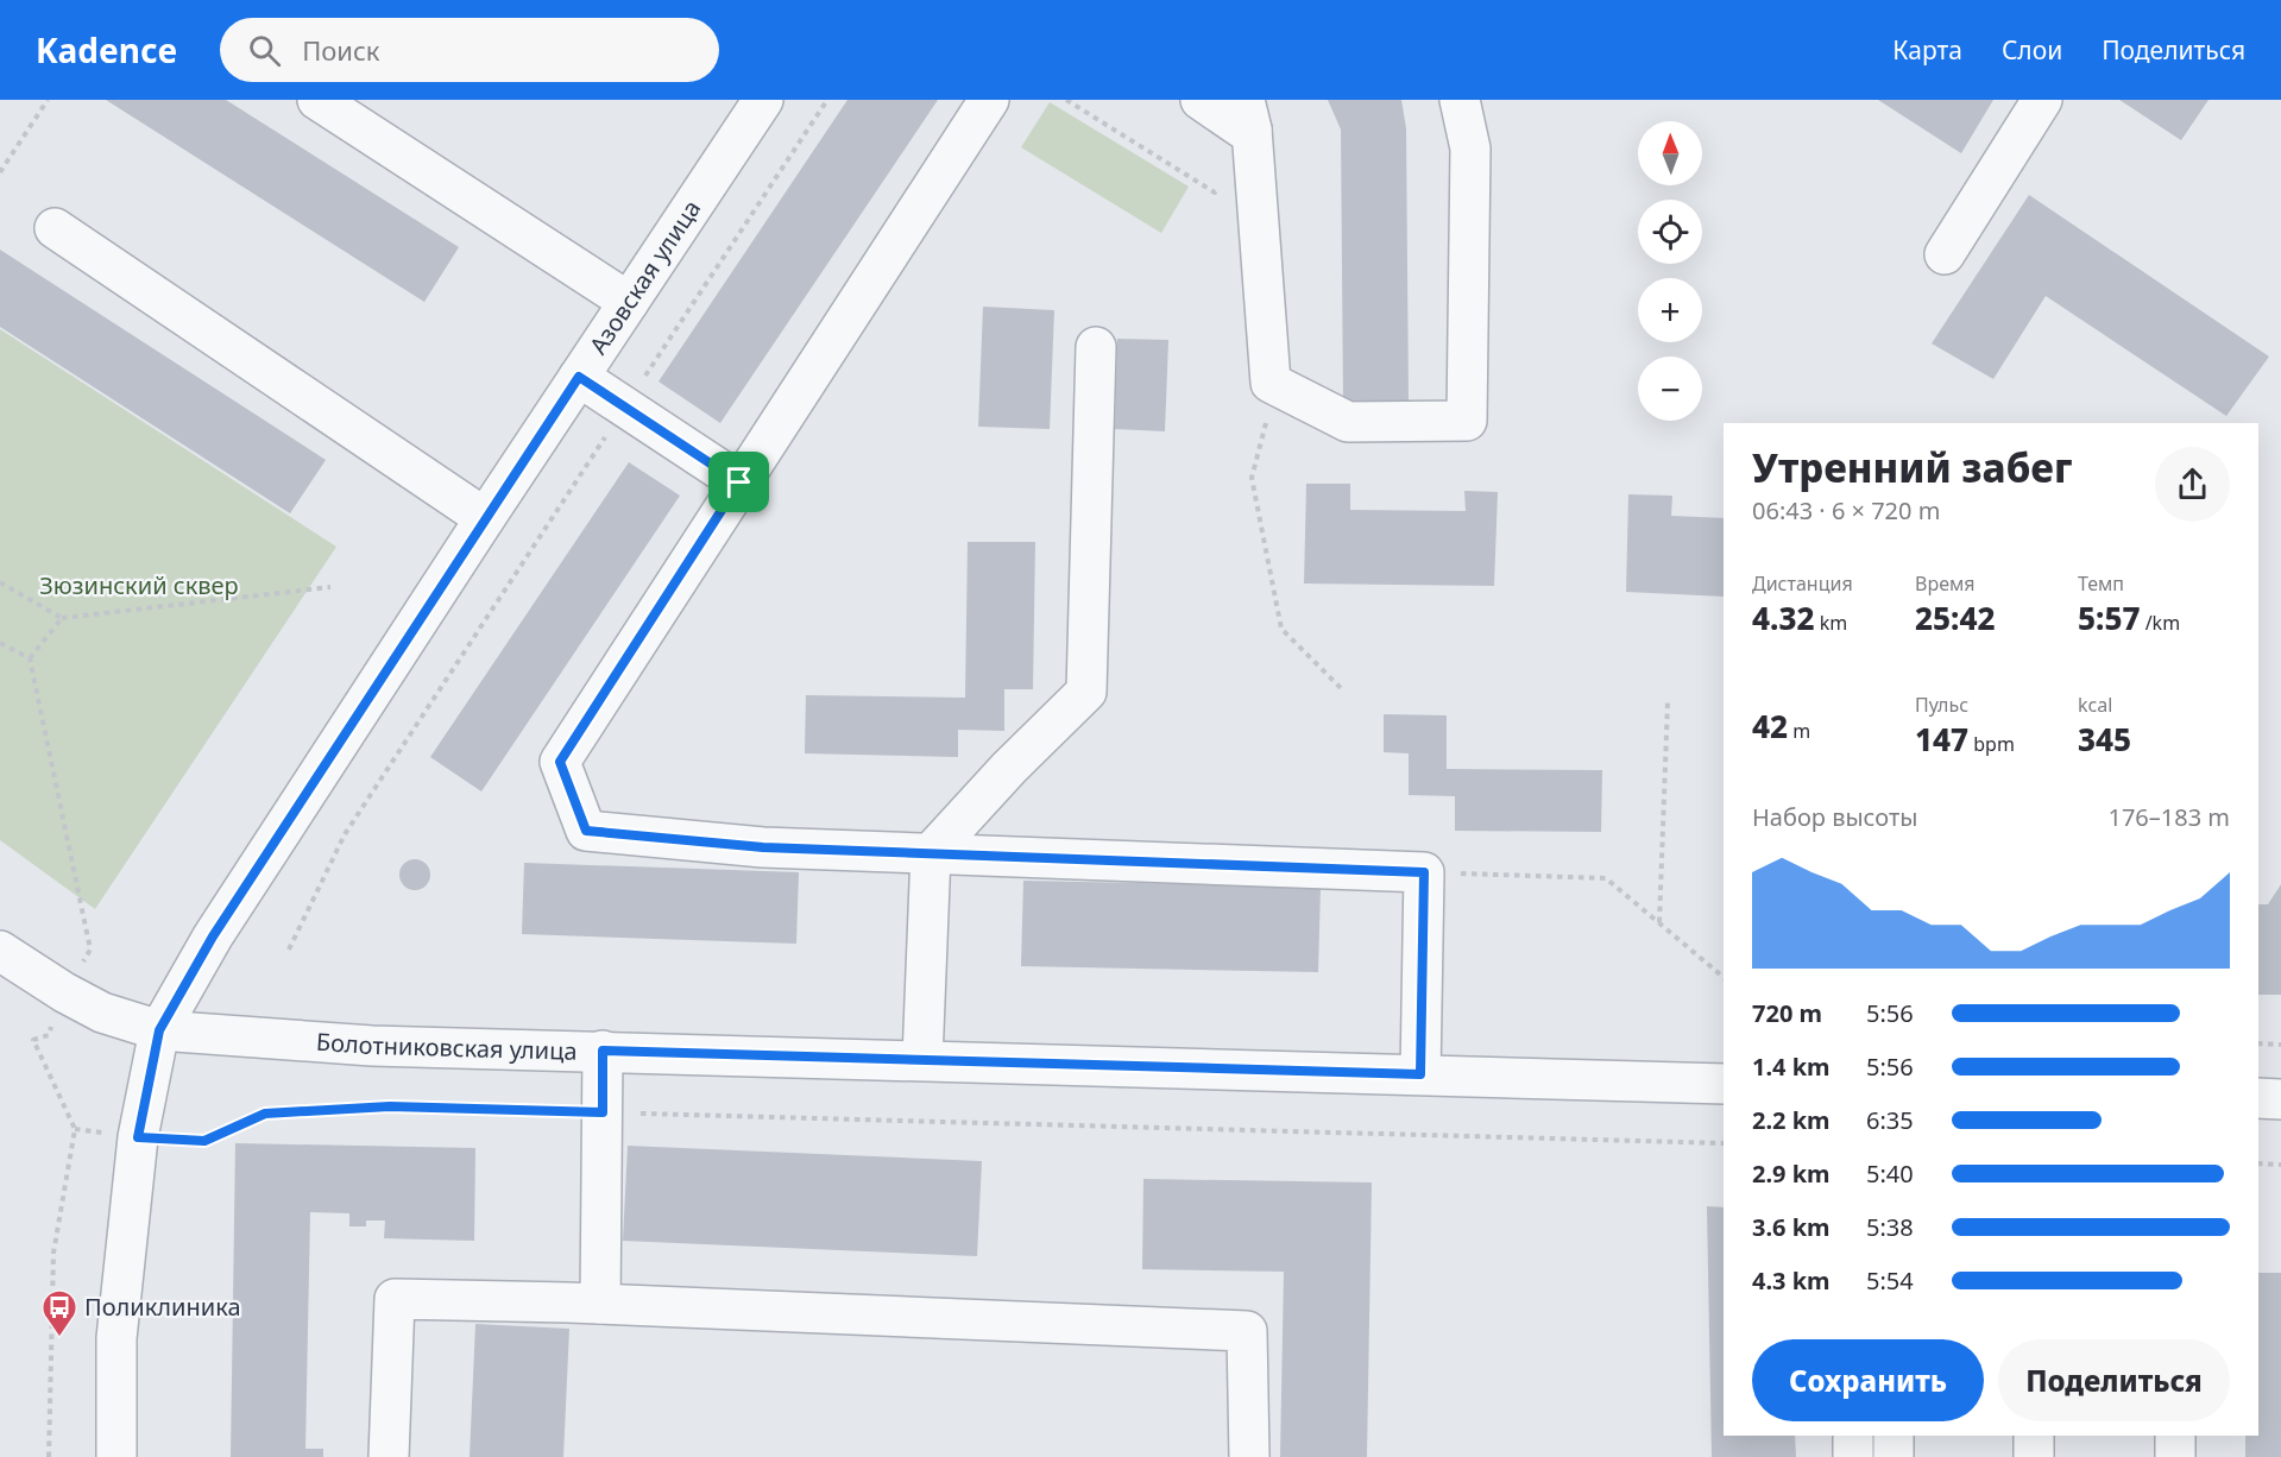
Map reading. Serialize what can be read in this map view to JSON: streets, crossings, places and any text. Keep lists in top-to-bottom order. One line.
{"streets":{"street":["Азовская улица","Болотниковская улица"]},"crossings":[["Азовская улица","Болотниковская улица"]],"parks":["Зюзинский сквер"],"places":{"bus stop":["Поликлиника"]},"north":"top","page":{"header":"Kadence","search":"Поиск","nav":["Карта","Слои","Поделиться"],"map_buttons":["+","−"],"heading":["Утренний забег","06:43 · 6 × 720 m"],"stats":[["Дистанция","4.32 km"],["Время","25:42"],["Темп","5:57 /km"],["42 m"],["Пульс","147 bpm"],["kcal","345"]],"chart":["Набор высоты","176–183 m"],"list":[{"name":"720 m","note":"5:56"},{"name":"1.4 km","note":"5:56"},{"name":"2.2 km","note":"6:35"},{"name":"2.9 km","note":"5:40"},{"name":"3.6 km","note":"5:38"},{"name":"4.3 km","note":"5:54"}],"buttons":["Сохранить","Поделиться"]}}
